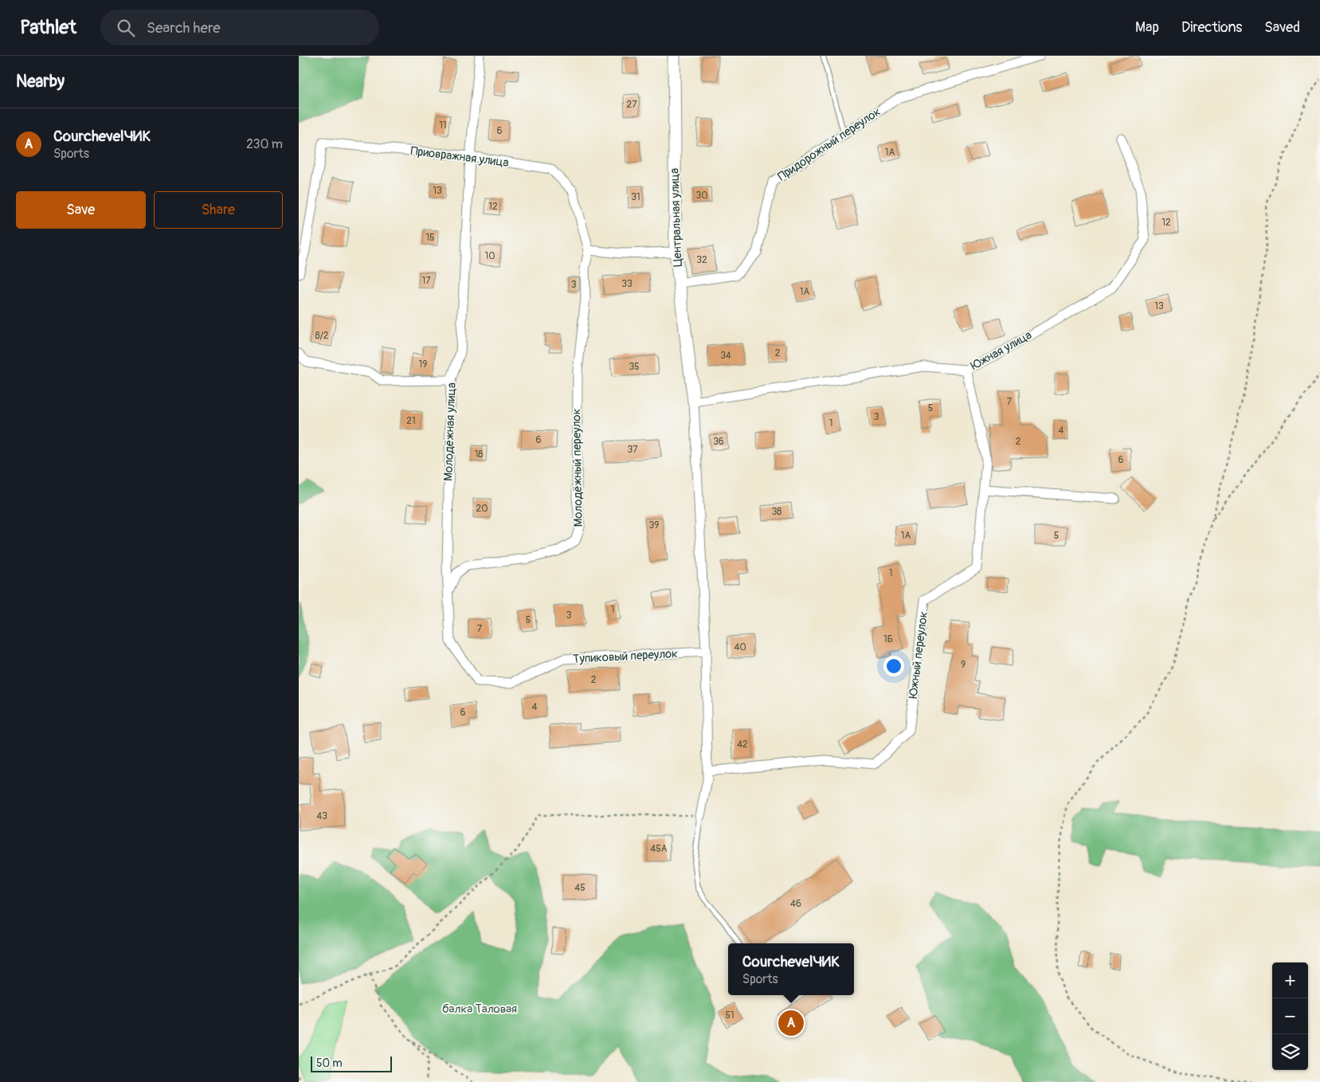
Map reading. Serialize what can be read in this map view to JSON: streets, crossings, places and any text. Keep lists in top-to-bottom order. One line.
{"streets":{"street":["Придорожный переулок","Приовражная улица","Центральная улица","Южная улица","Молодёжная улица","Молодёжный переулок","Южный переулок","Тупиковый переулок"]},"crossings":[["Придорожный переулок","Центральная улица"],["Приовражная улица","Молодёжная улица"],["Приовражная улица","Молодёжный переулок"],["Центральная улица","Южная улица"],["Южная улица","Южный переулок"],["Молодёжная улица","Молодёжный переулок"],["Молодёжная улица","Тупиковый переулок"]],"parks":["балка Таловая"],"house_numbers":["27","11","6","1А","13","30","31","12","12","15","10","32","17","33","3","1А","13","8/2","2","34","19","35","7","5","3","21","1","4","6","36","2","37","18","6","20","38","39","1А","5","1","1","3","5","7","1Б","40","9","2","4","6","42","43","45А","45","46","51"],"scale_bar":"50 m","page":{"header":"Pathlet","search":"Search here","nav":["Map","Directions","Saved"],"heading":"Nearby","list":[{"mark":"A","name":"CourсhevelЧИК","note":"Sports","value":"230 m"}],"buttons":["Save","Share"],"popup":["CourсhevelЧИК","Sports"],"map_buttons":["+","−"],"pins":"A","scale":"50 m"}}
